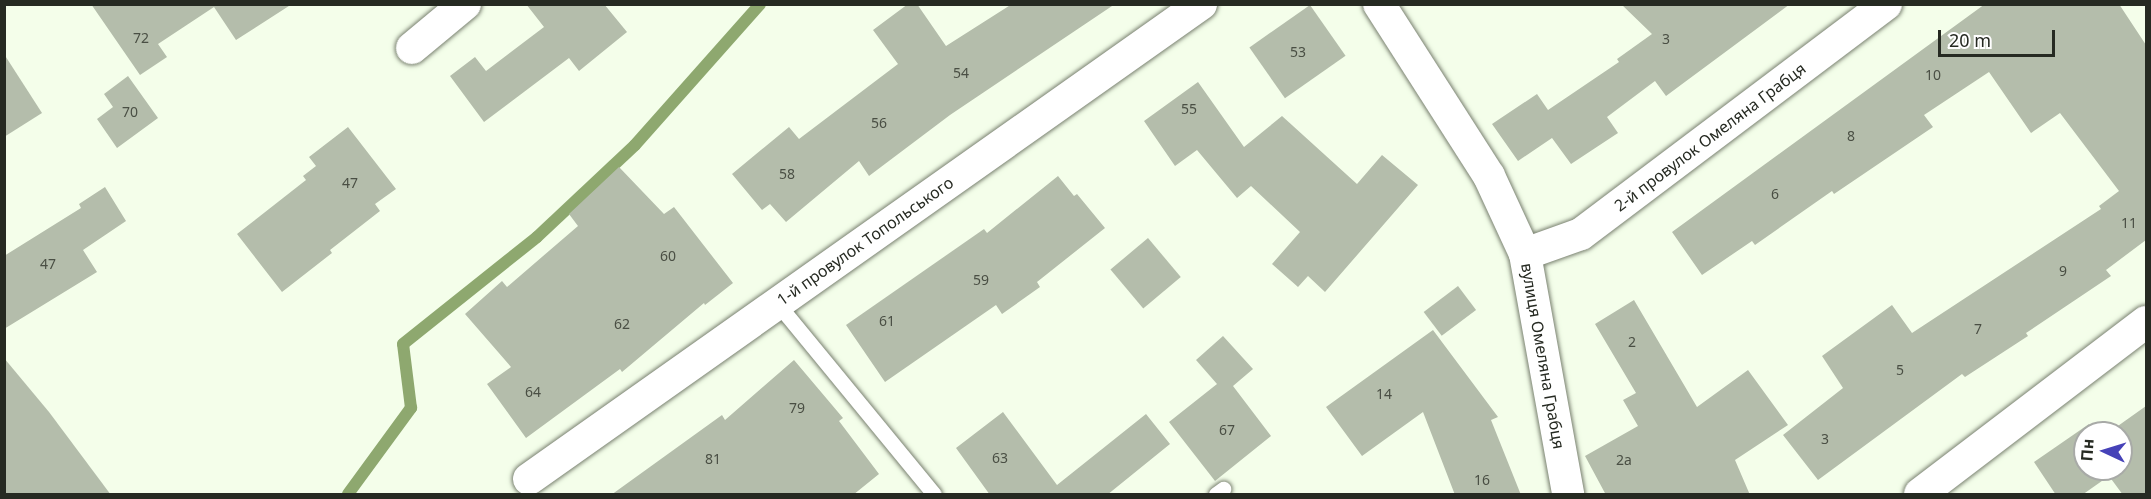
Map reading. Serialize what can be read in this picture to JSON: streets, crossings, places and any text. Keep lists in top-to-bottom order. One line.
{"streets":{"street":["2-й провулок Омеляна Грабця","1-й провулок Топольського","вулиця Омеляна Грабця"]},"crossings":[["2-й провулок Омеляна Грабця","вулиця Омеляна Грабця"]],"house_numbers":["72","3","53","54","10","55","70","56","8","58","47","6","11","60","47","9","59","61","62","7","2","5","64","14","79","67","3","63","81","2а","16"],"scale_bar":"20 m","north":"left"}
